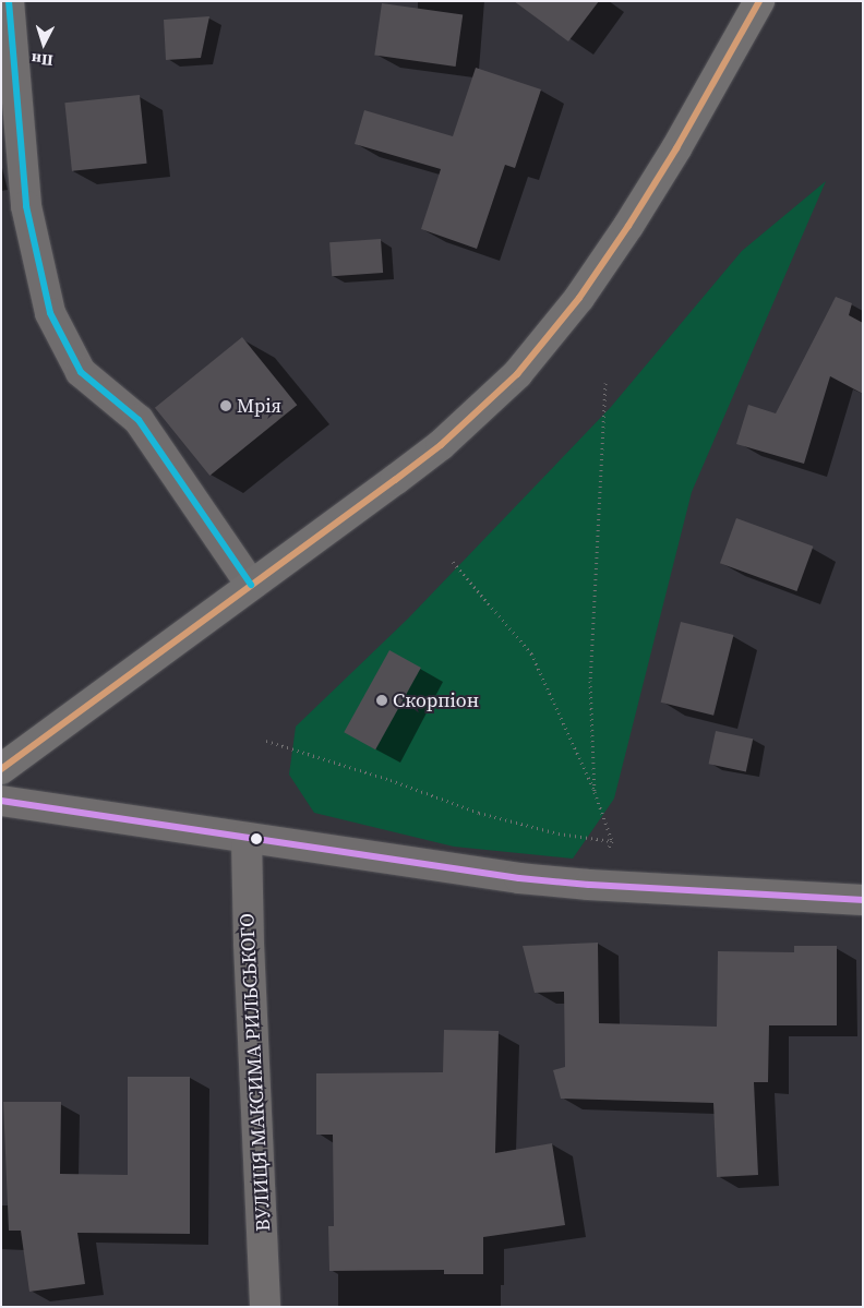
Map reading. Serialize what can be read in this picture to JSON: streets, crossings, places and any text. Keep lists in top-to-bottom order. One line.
{"streets":{"street":["ВУЛИЦЯ МАКСИМА РИЛЬСЬКОГО"]},"places":["Мрія","Скорпіон"],"north":"bottom"}
